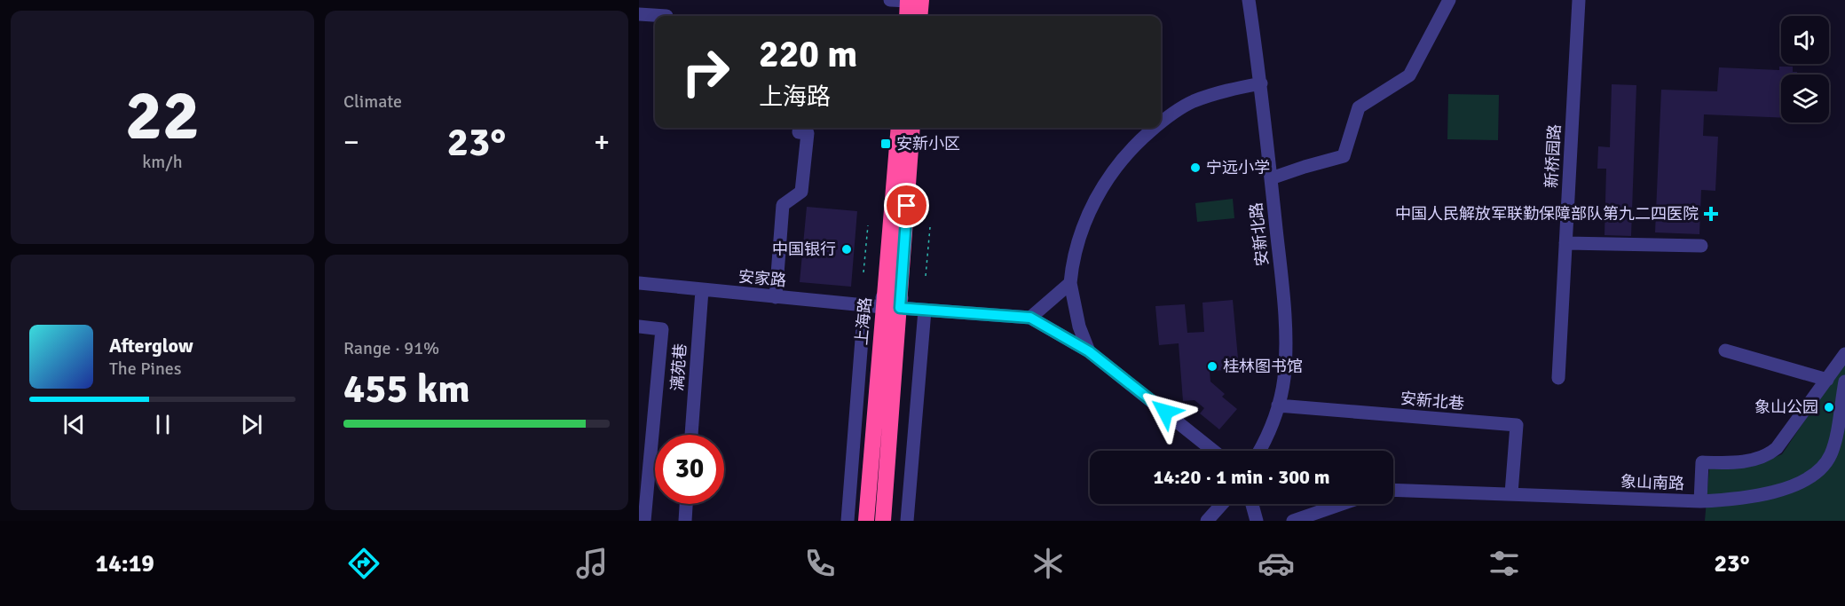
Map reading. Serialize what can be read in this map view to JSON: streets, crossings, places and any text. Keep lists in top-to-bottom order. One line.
{"streets":{"highway":["上海路"],"street":["新桥园路","安新北路","安家路","漓苑巷","安新北巷","象山南路"]},"crossings":[["安新北路","安新北巷"],["安家路","上海路"],["安家路","漓苑巷"],["安新北巷","象山南路"]],"places":{"transit":["安新小区"],"other":["宁远小学","中国银行","桂林图书馆","象山公园"],"health":["中国人民解放军联勤保障部队第九二四医院"]},"page":{"tile":[["22","km/h"],"Climate",["Range · 91%","455 km"]],"turn":["220 m","上海路"],"heat":["−","23°","+"],"song":["Afterglow","The Pines"],"limit":"30","trip":"14:20 · 1 min · 300 m","tabs":["14:19","23°"]}}
